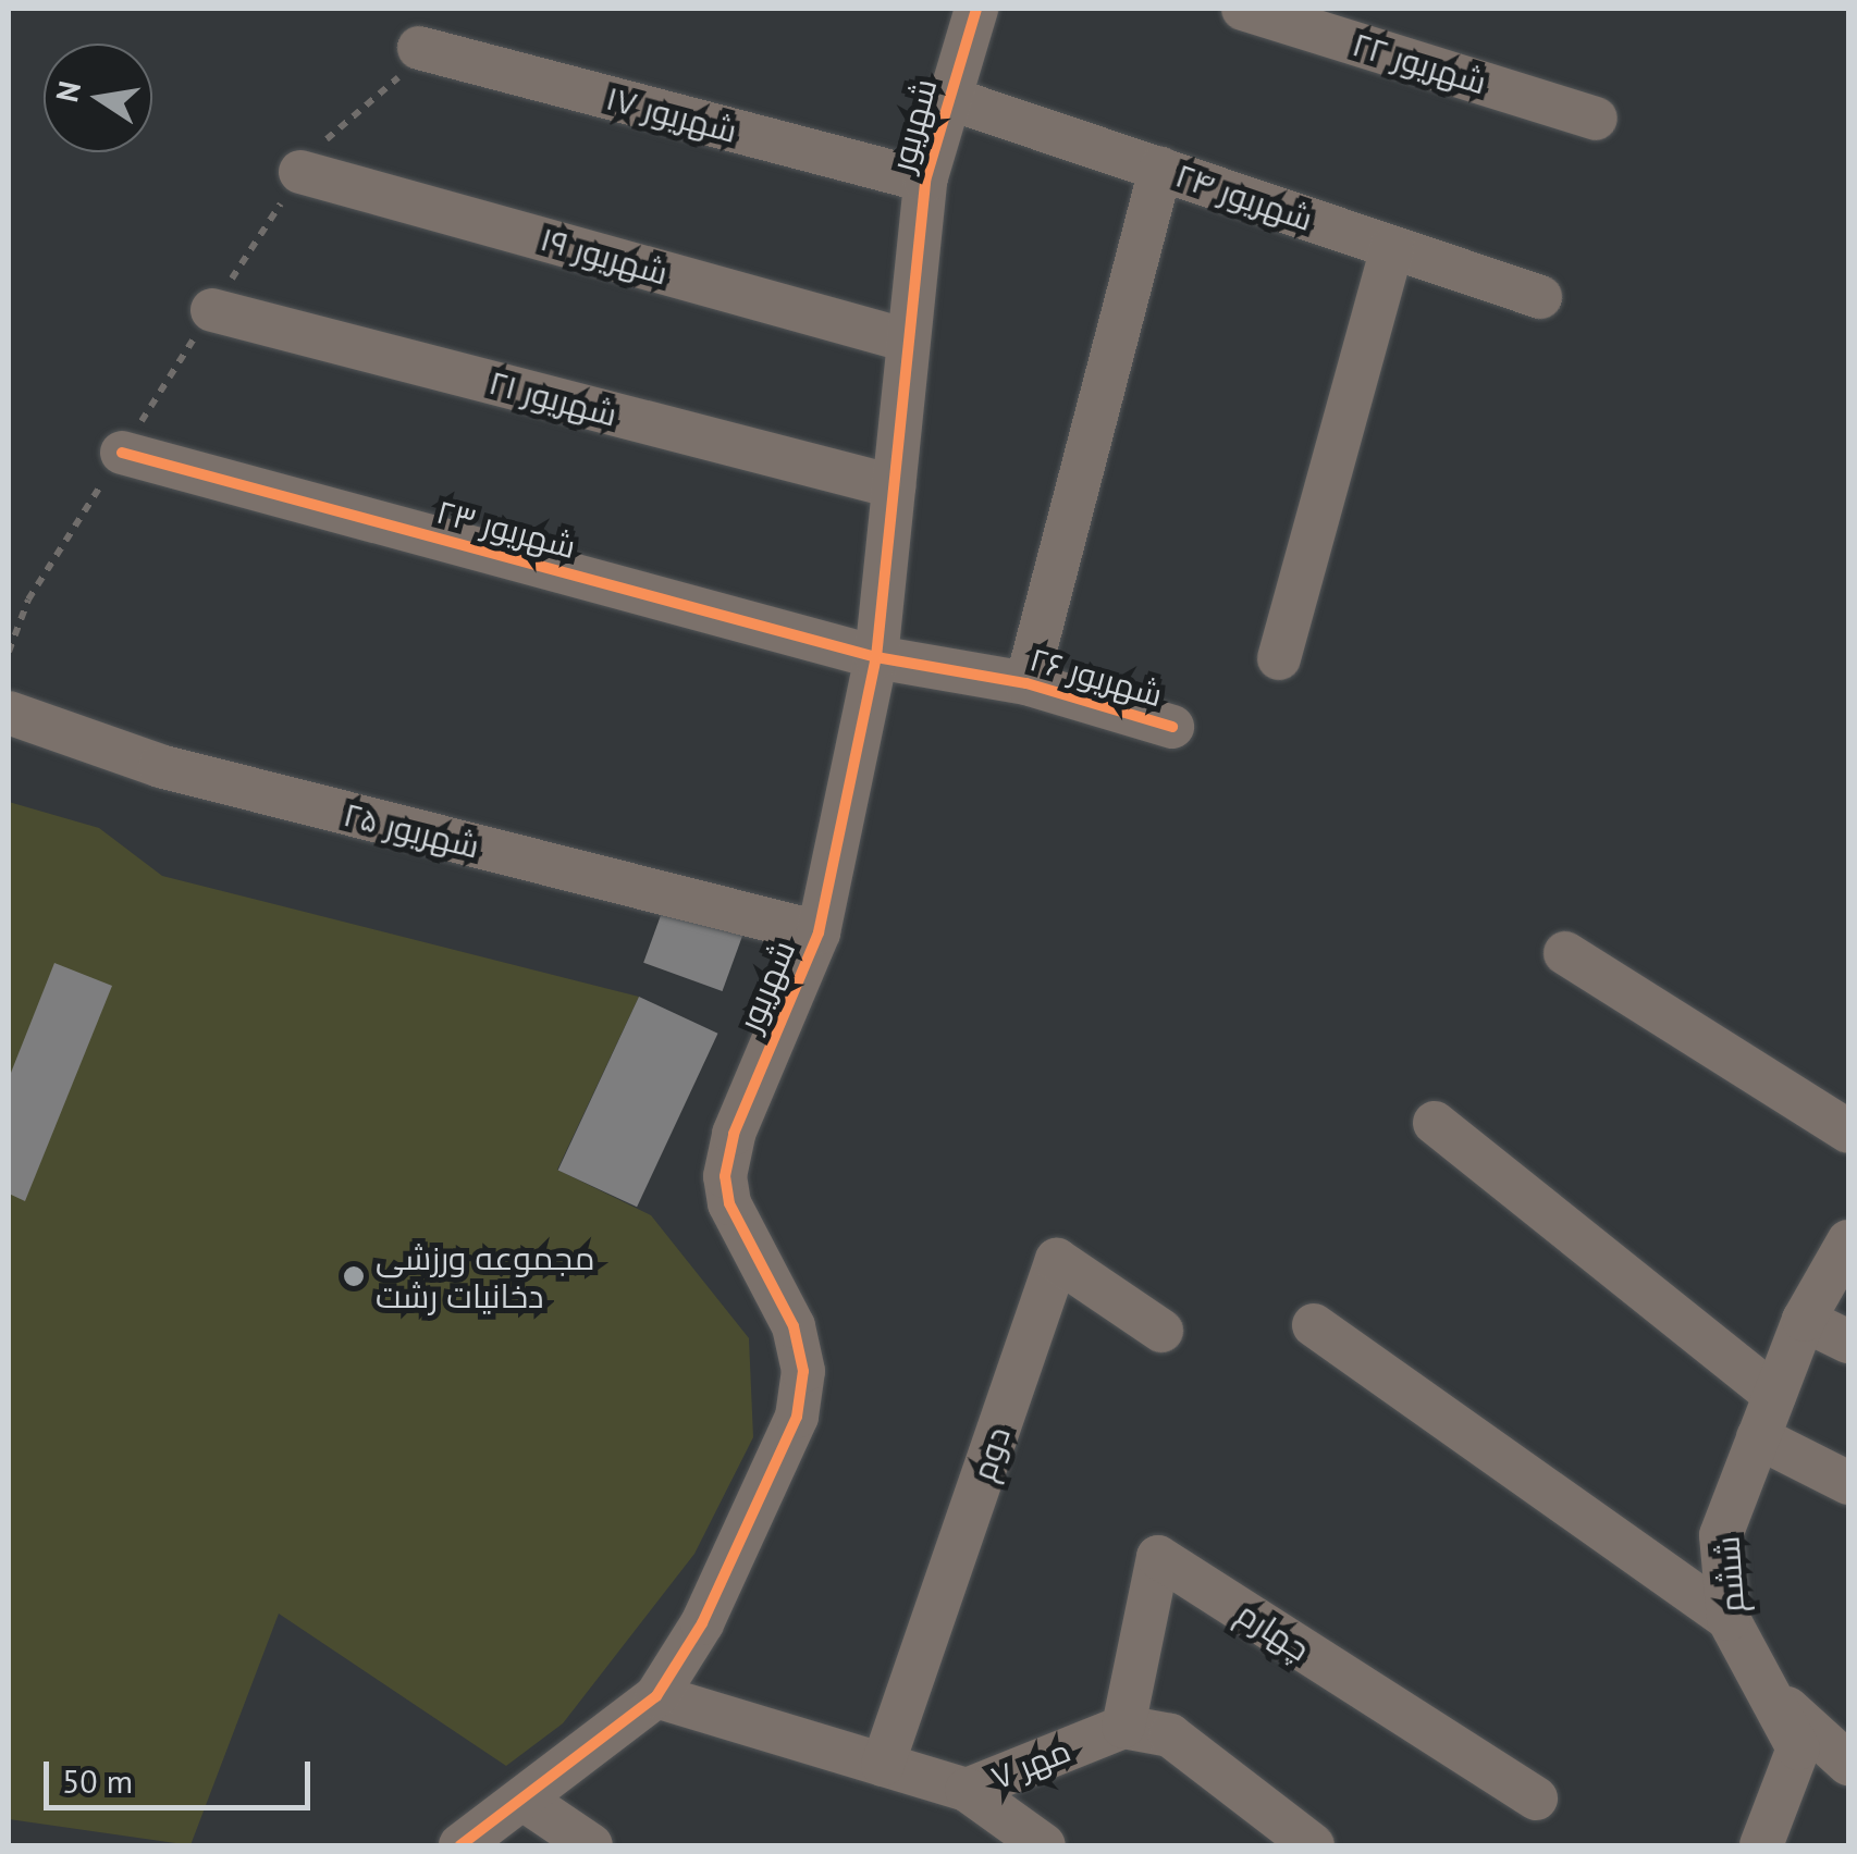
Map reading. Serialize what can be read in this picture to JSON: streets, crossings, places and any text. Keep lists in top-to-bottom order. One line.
{"streets":{"street":["شهریور ۲۲","شهریور ۱۷","شهریور","شهریور ۲۴","شهریور ۱۹","شهریور ۲۱","شهریور ۲۳","شهریور ۲۶","شهریور ۲۵","دوم","ششم","چهارم","مهر ۷"]},"crossings":[["شهریور ۱۷","شهریور"],["شهریور","شهریور ۲۴"],["شهریور","شهریور ۱۹"],["شهریور","شهریور ۲۱"],["شهریور","شهریور ۲۳"],["شهریور","شهریور ۲۶"],["شهریور","شهریور ۲۵"],["شهریور","مهر ۷"],["شهریور ۲۳","شهریور ۲۶"],["دوم","مهر ۷"],["چهارم","مهر ۷"]],"places":["مجموعه ورزشی دخانیات رشت"],"scale_bar":"50 m","north":"left"}
